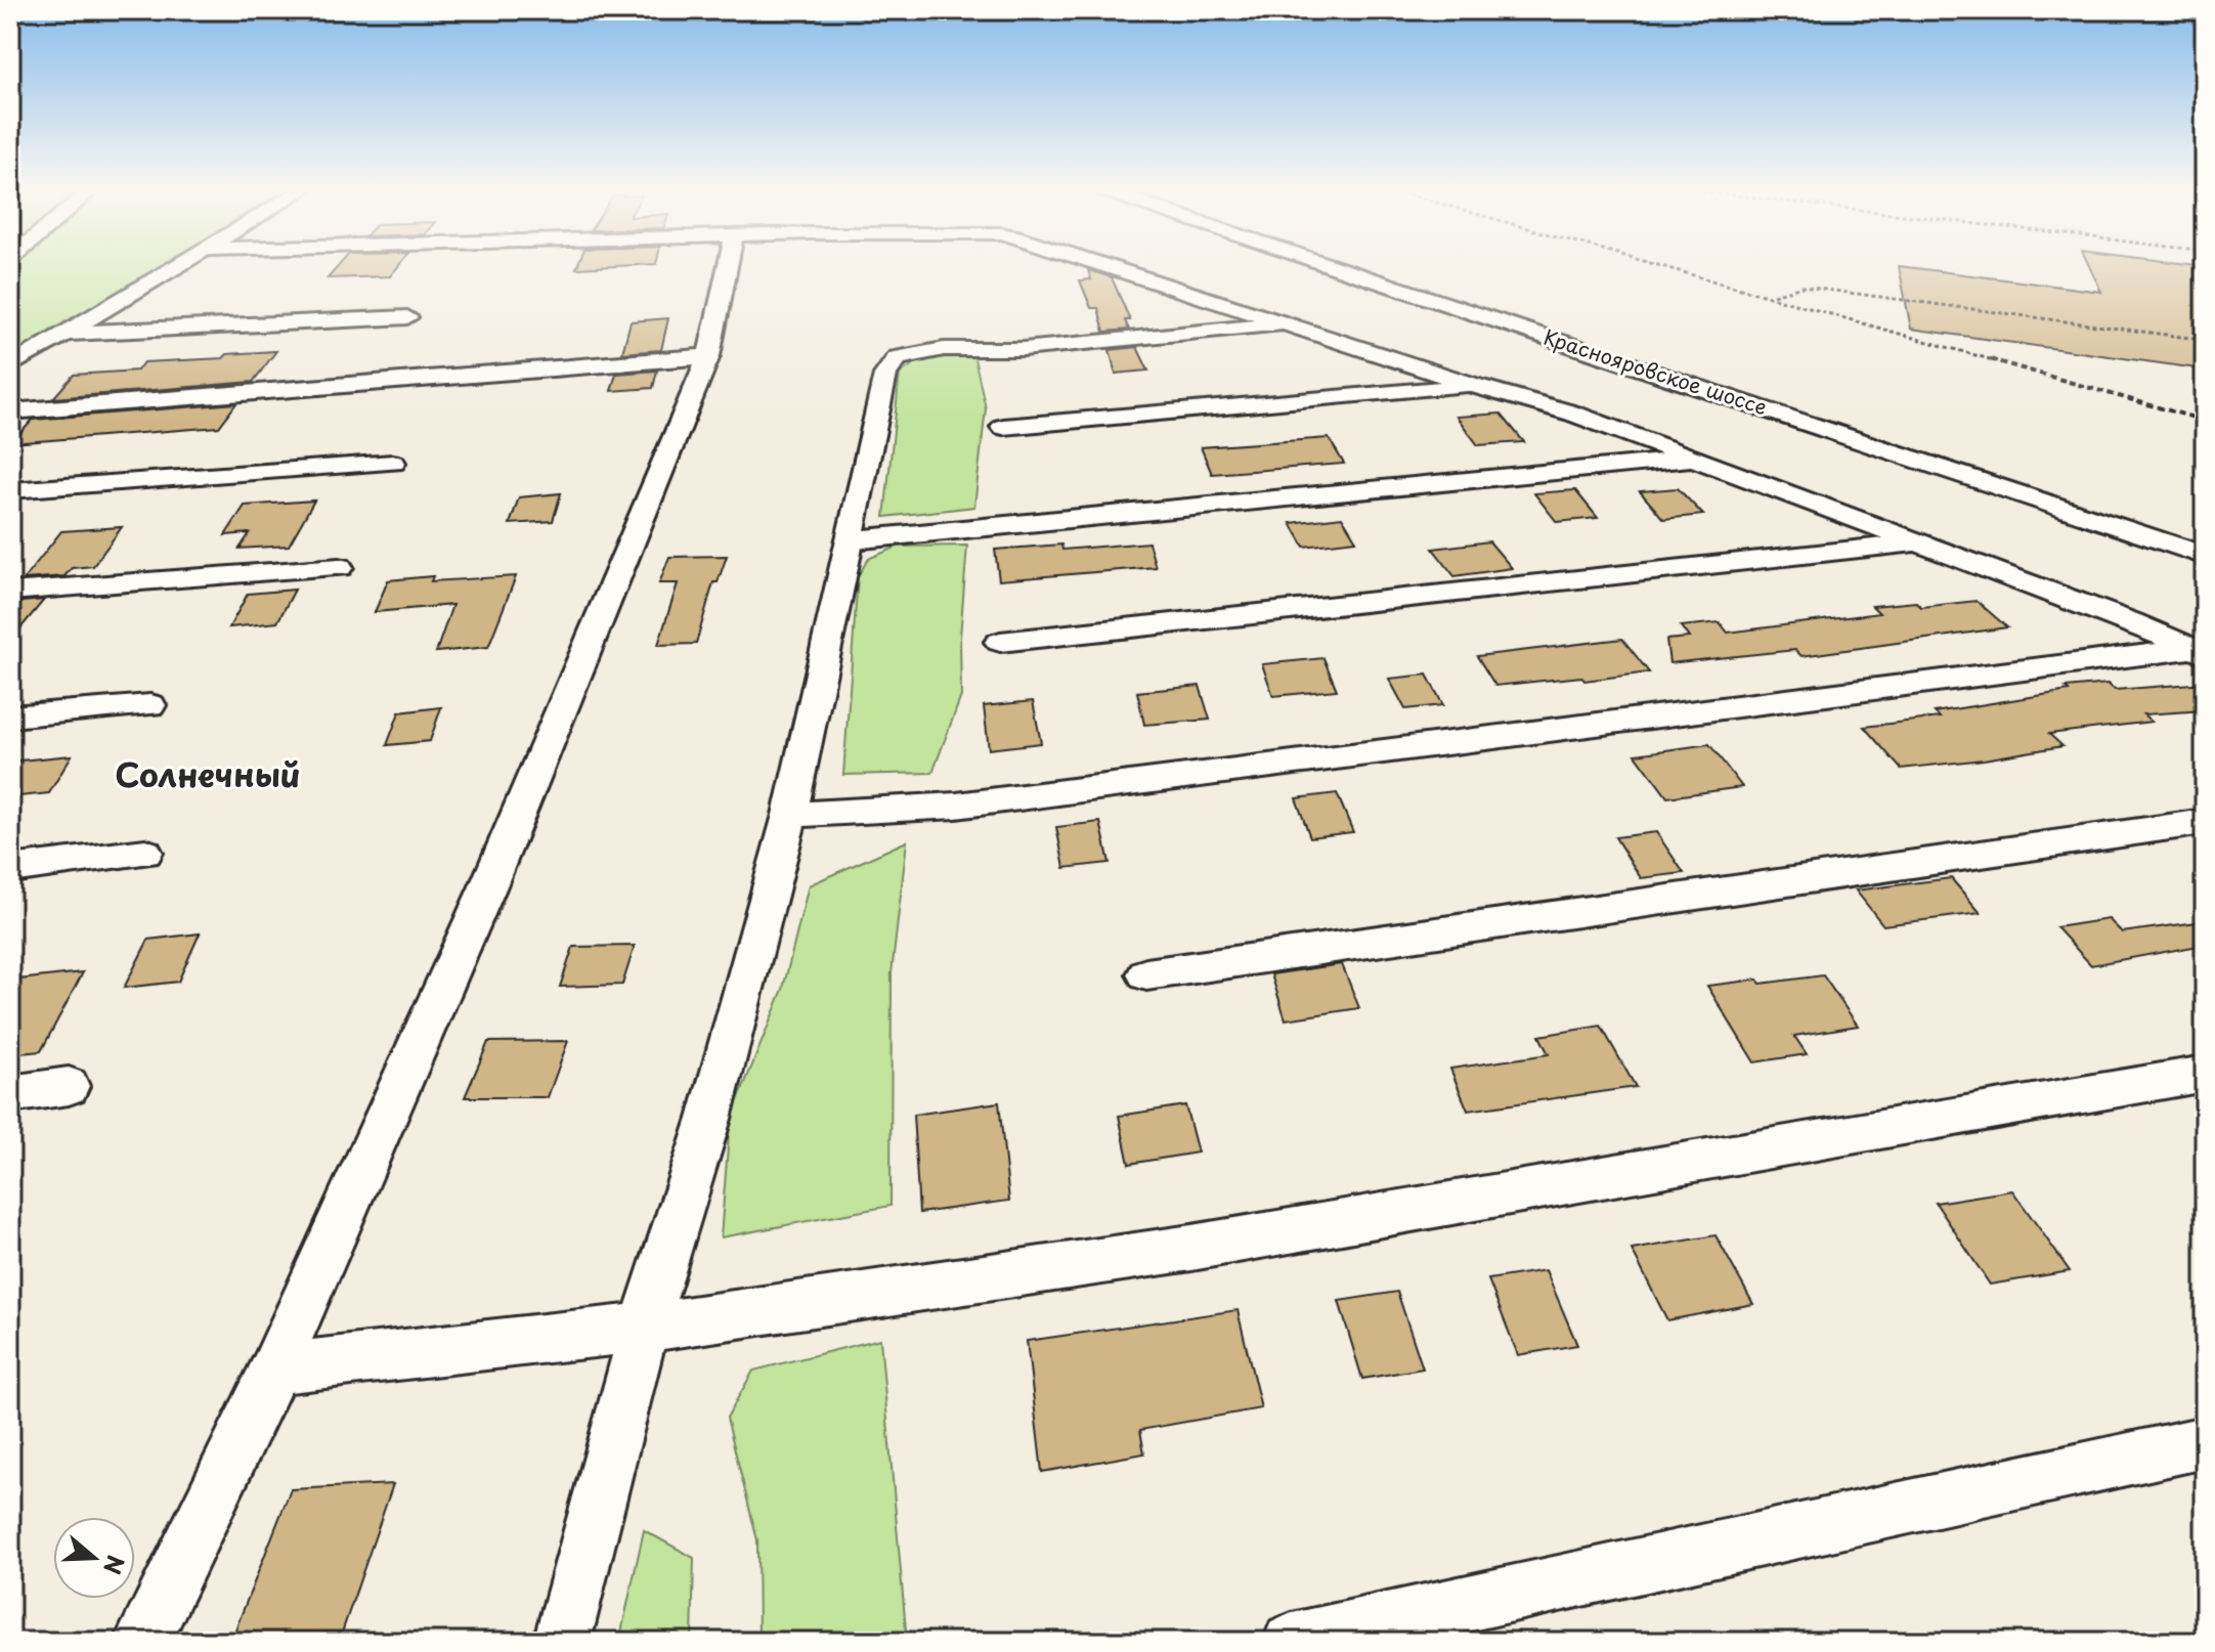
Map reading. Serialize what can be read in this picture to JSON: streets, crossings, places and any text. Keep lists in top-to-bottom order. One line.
{"streets":{"street":["Краснояровское шоссе"]},"districts":["Солнечный"],"north":"right"}
